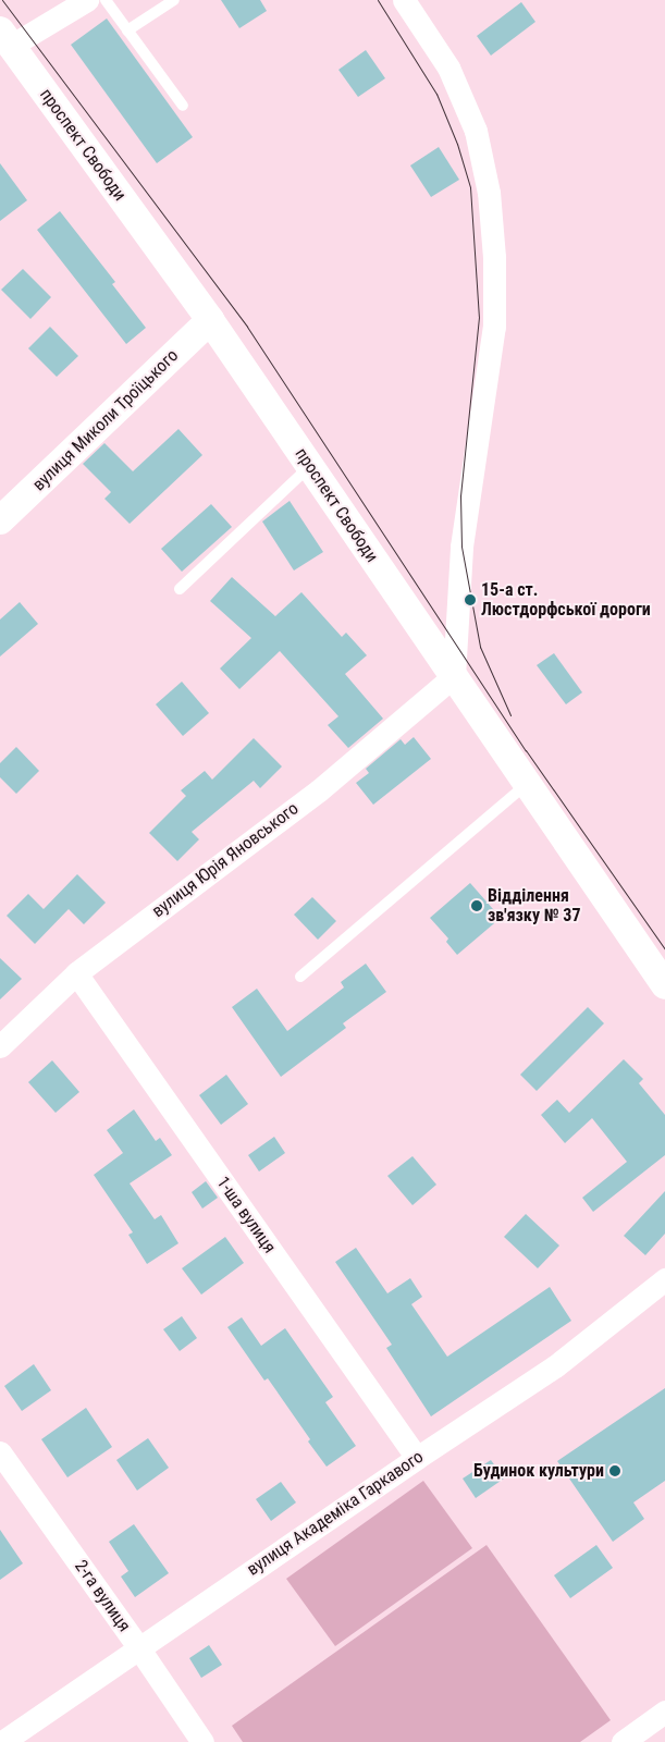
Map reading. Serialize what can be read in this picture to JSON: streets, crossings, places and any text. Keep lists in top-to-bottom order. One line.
{"streets":{"street":["проспект Свободи","вулиця Миколи Троїцького","вулиця Юрія Яновського","1-ша вулиця","вулиця Академіка Гаркавого","2-га вулиця"]},"crossings":[["проспект Свободи","вулиця Миколи Троїцького"],["проспект Свободи","вулиця Юрія Яновського"],["вулиця Юрія Яновського","1-ша вулиця"],["1-ша вулиця","вулиця Академіка Гаркавого"],["вулиця Академіка Гаркавого","2-га вулиця"]],"places":["15-а ст. Люстдорфської дороги","Відділення зв'язку № 37","Будинок культури"]}
